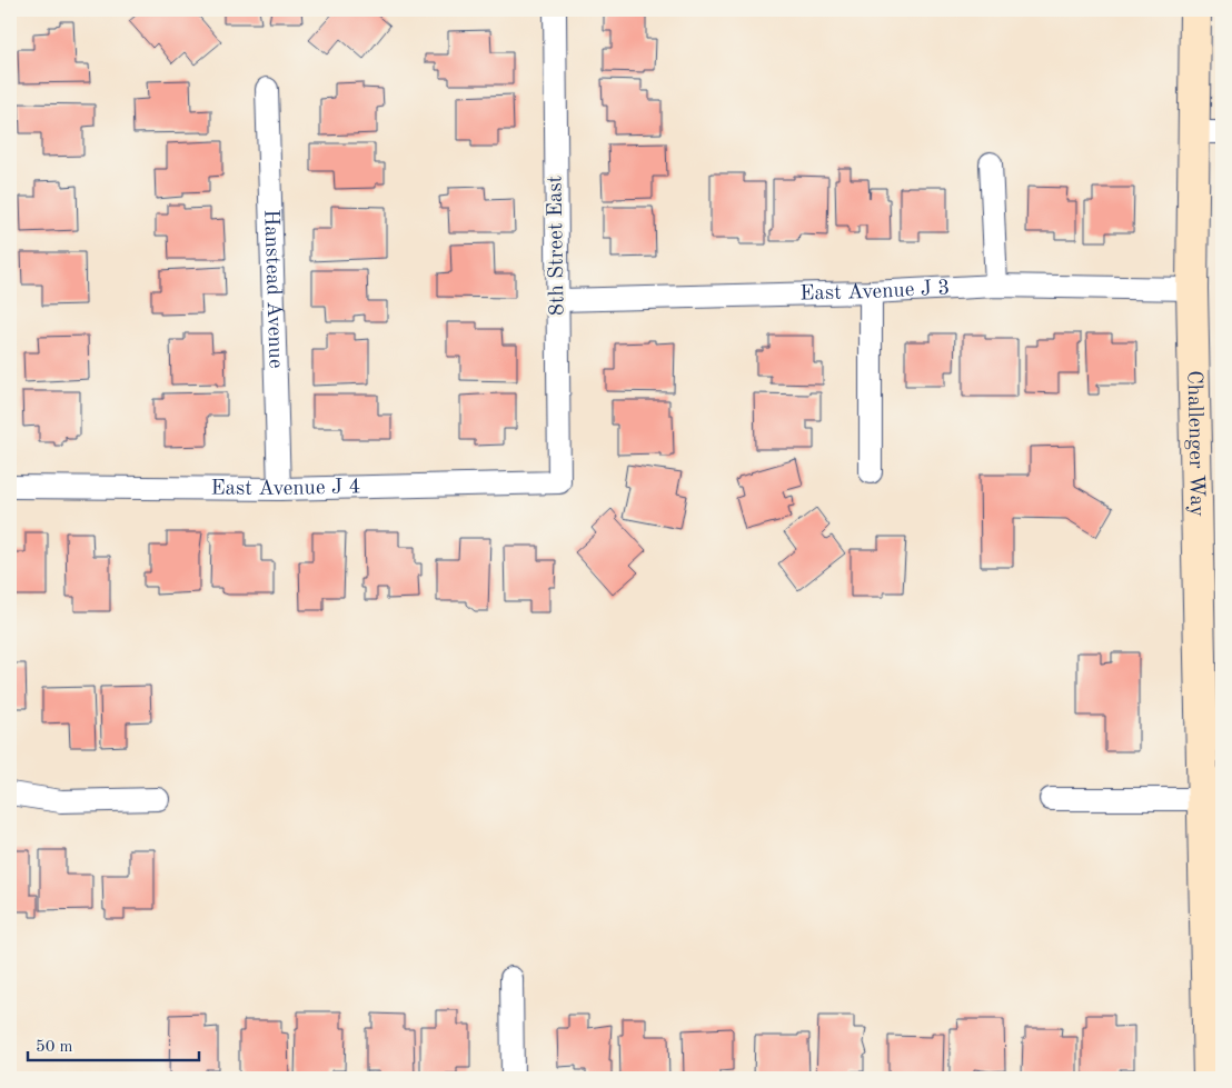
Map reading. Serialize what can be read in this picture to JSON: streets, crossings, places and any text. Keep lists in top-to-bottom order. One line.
{"streets":{"main road":["Challenger Way"],"street":["8th Street East","Hanstead Avenue","East Avenue J 3","East Avenue J 4"]},"crossings":[["8th Street East","East Avenue J 3"],["8th Street East","East Avenue J 4"],["Hanstead Avenue","East Avenue J 4"],["East Avenue J 3","Challenger Way"]],"scale_bar":"50 m"}
